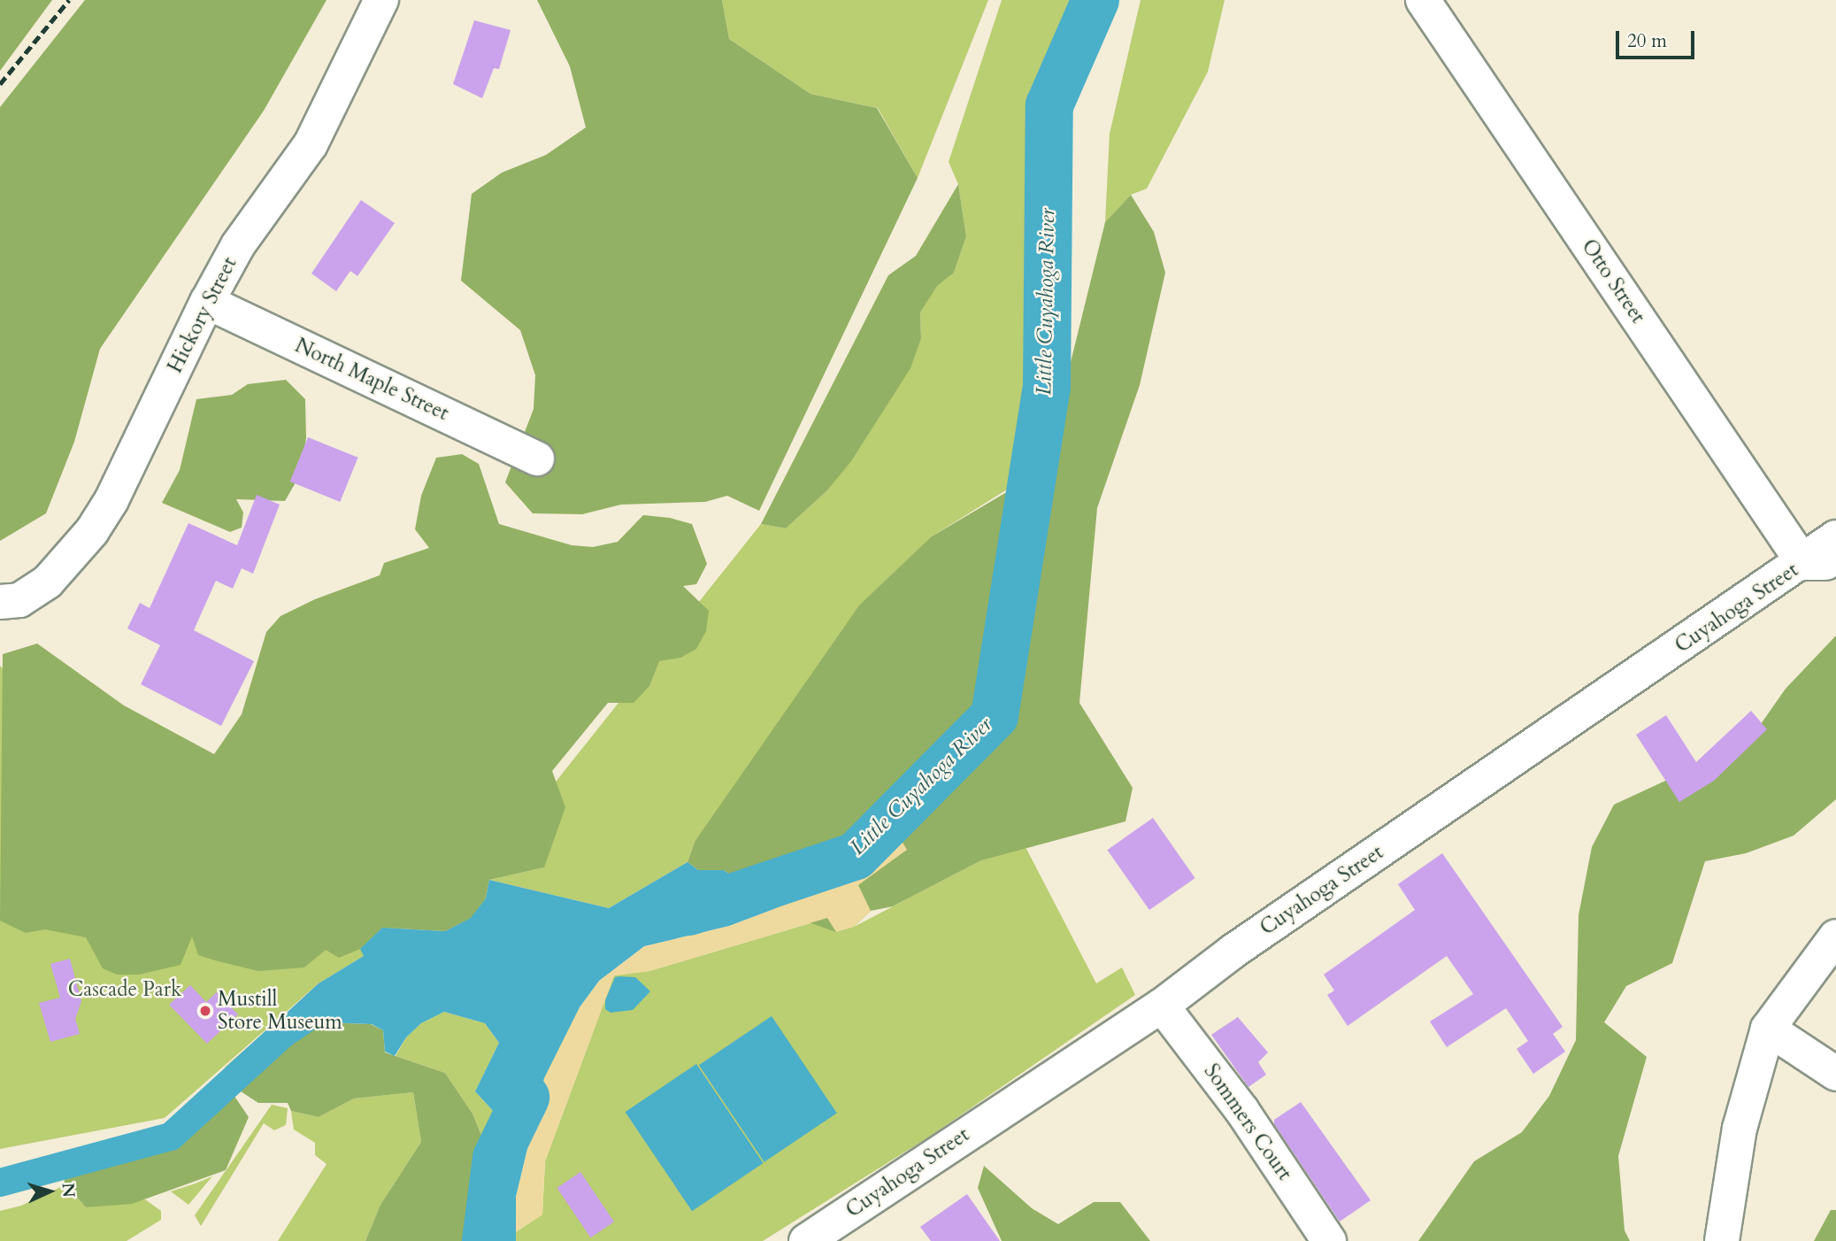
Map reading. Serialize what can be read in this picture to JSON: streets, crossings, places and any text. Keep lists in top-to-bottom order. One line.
{"streets":{"street":["Otto Street","Hickory Street","North Maple Street","Cuyahoga Street","Sommers Court"]},"crossings":[["Otto Street","Cuyahoga Street"],["Hickory Street","North Maple Street"],["Cuyahoga Street","Sommers Court"]],"water":["Little Cuyahoga River"],"parks":["Cascade Park"],"places":["Mustill Store Museum"],"scale_bar":"20 m","north":"right"}
